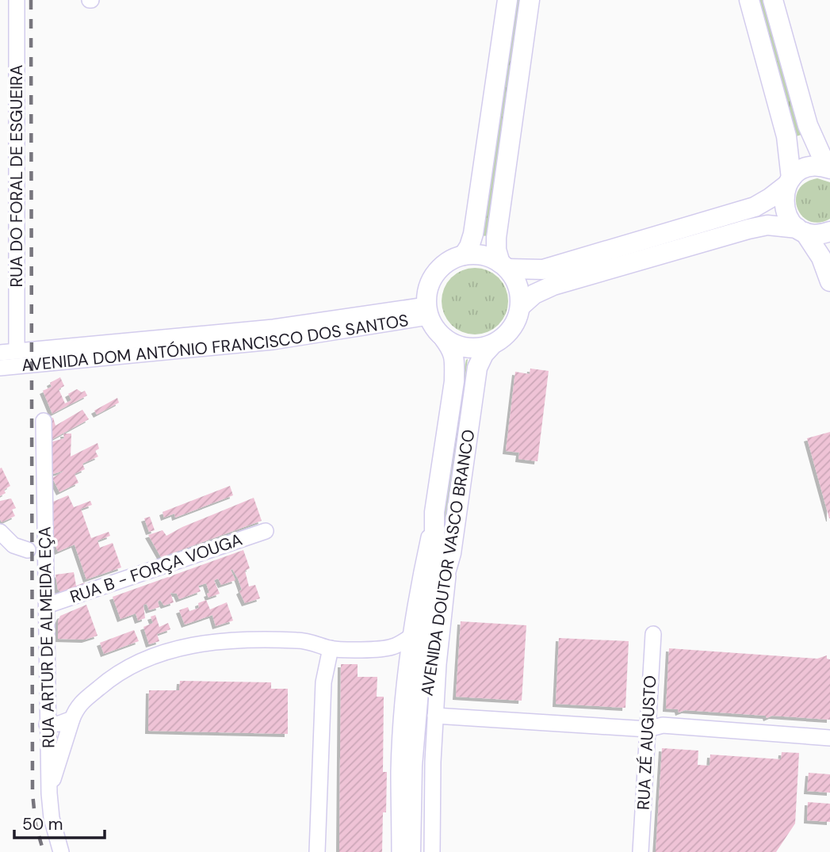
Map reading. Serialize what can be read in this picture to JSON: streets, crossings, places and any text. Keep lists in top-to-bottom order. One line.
{"streets":{"main road":["AVENIDA DOUTOR VASCO BRANCO"],"street":["RUA DO FORAL DE ESGUEIRA","AVENIDA DOM ANTÓNIO FRANCISCO DOS SANTOS","RUA B - FORÇA VOUGA","RUA ARTUR DE ALMEIDA EÇA","RUA ZÉ AUGUSTO"]},"crossings":[["RUA DO FORAL DE ESGUEIRA","AVENIDA DOM ANTÓNIO FRANCISCO DOS SANTOS"],["AVENIDA DOM ANTÓNIO FRANCISCO DOS SANTOS","AVENIDA DOUTOR VASCO BRANCO"],["RUA B - FORÇA VOUGA","RUA ARTUR DE ALMEIDA EÇA"]],"scale_bar":"50 m"}
